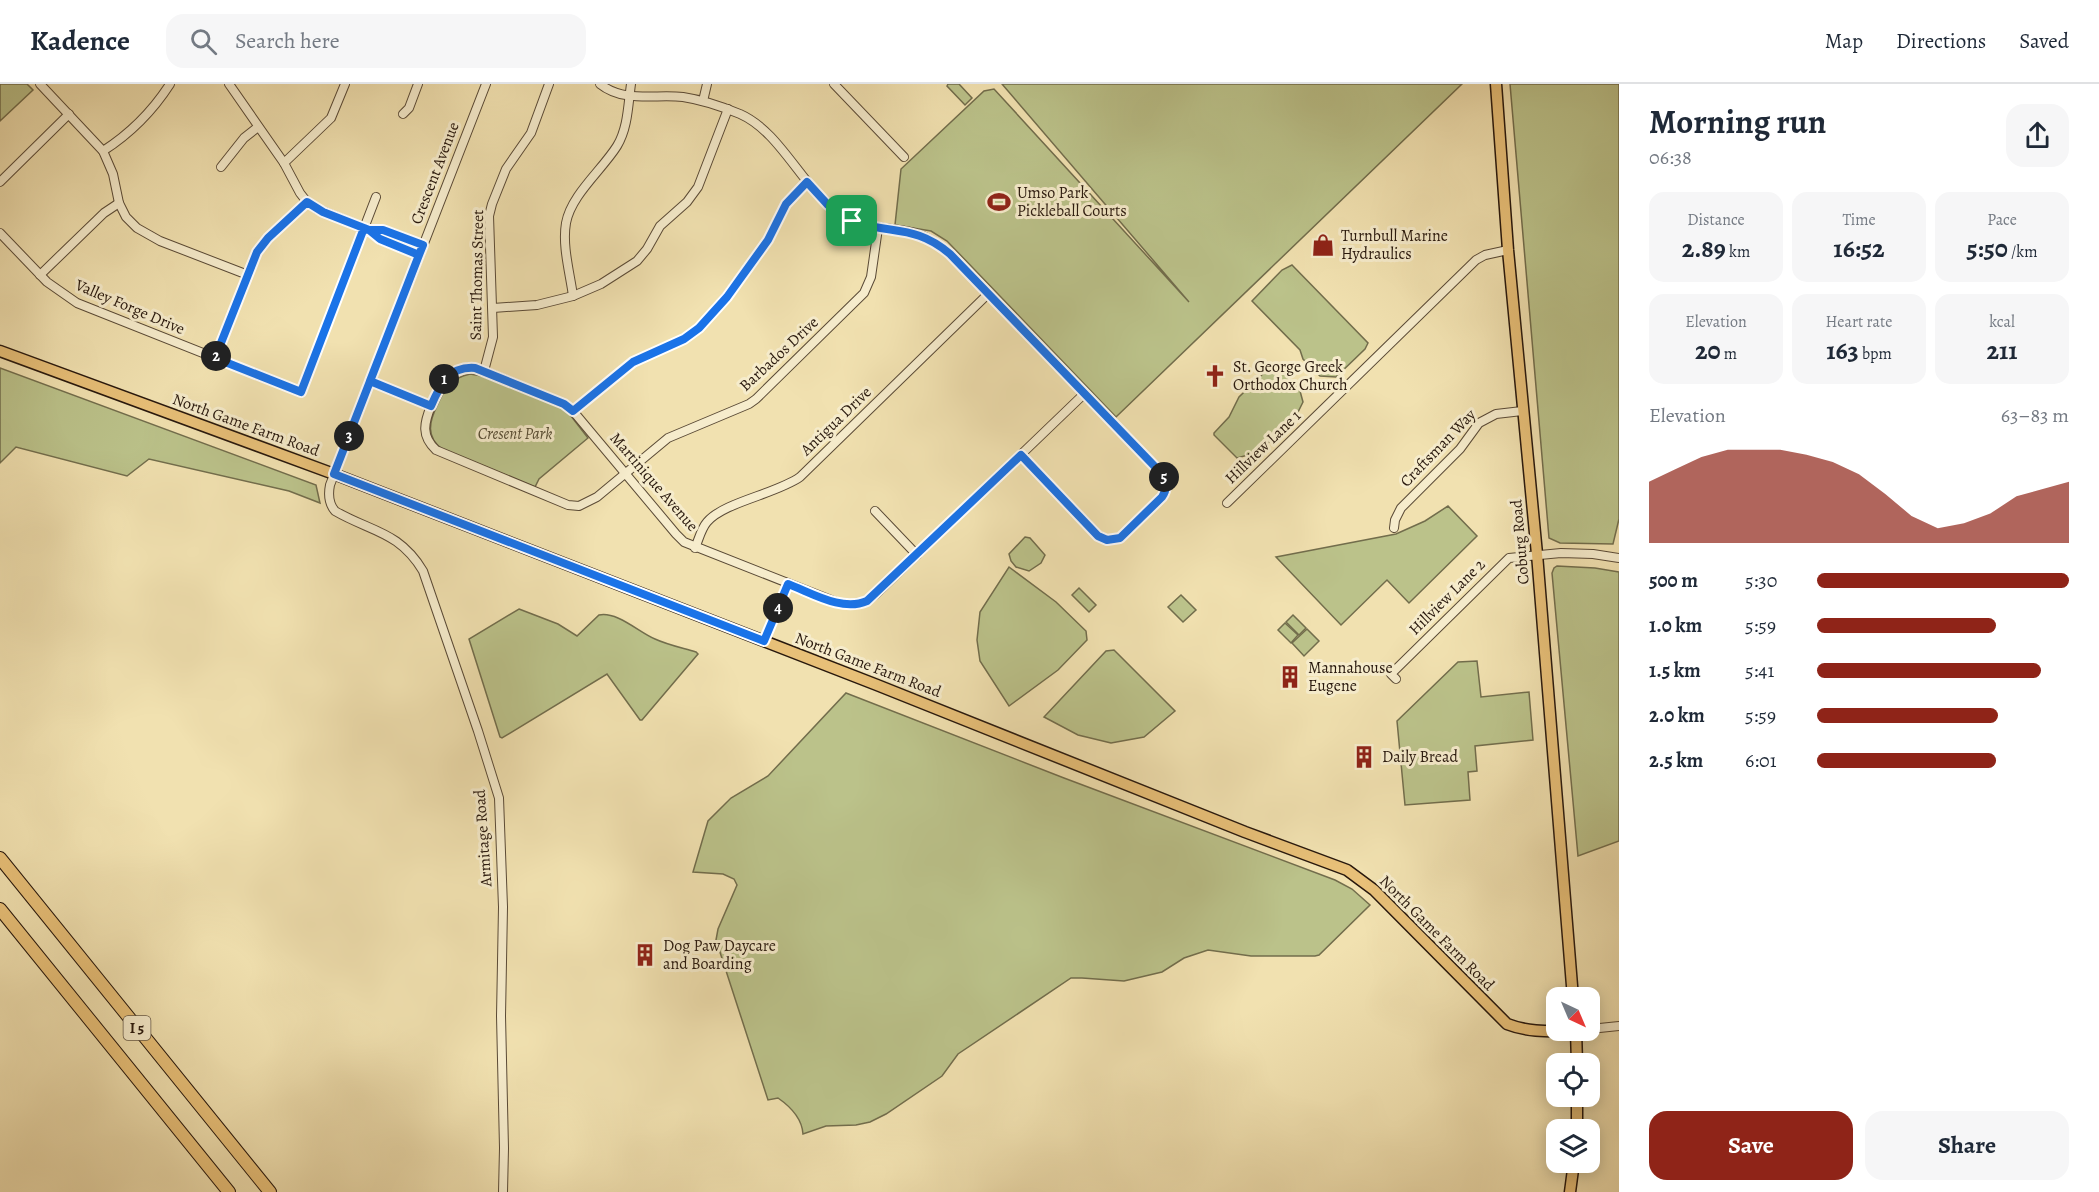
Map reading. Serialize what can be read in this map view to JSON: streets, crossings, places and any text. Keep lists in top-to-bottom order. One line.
{"streets":{"highway":["I 5"],"main road":["North Game Farm Road","Coburg Road"],"street":["Crescent Avenue","Saint Thomas Street","Valley Forge Drive","Barbados Drive","Antigua Drive","Hillview Lane 1","Craftsman Way","Martinique Avenue","Hillview Lane 2","Armitage Road"]},"crossings":[["Crescent Avenue","North Game Farm Road"],["Crescent Avenue","Armitage Road"],["Saint Thomas Street","Martinique Avenue"],["Barbados Drive","Martinique Avenue"],["Antigua Drive","Martinique Avenue"],["North Game Farm Road","Armitage Road"],["Hillview Lane 1","Coburg Road"],["Craftsman Way","Coburg Road"],["Coburg Road","Hillview Lane 2"]],"parks":["Cresent Park"],"places":{"sports":["Umso Park Pickleball Courts"],"shop":["Turnbull Marine Hydraulics"],"church":["St. George Greek Orthodox Church"],"building":["Mannahouse Eugene","Daily Bread","Dog Paw Daycare and Boarding"]},"north":"bottom right","page":{"header":"Kadence","search":"Search here","nav":["Map","Directions","Saved"],"heading":["Morning run","06:38"],"stats":[["Distance","2.89 km"],["Time","16:52"],["Pace","5:50 /km"],["Elevation","20 m"],["Heart rate","163 bpm"],["kcal","211"]],"pins":["2","1","3","5","4"],"chart":["Elevation","63–83 m"],"list":[{"name":"500 m","note":"5:30"},{"name":"1.0 km","note":"5:59"},{"name":"1.5 km","note":"5:41"},{"name":"2.0 km","note":"5:59"},{"name":"2.5 km","note":"6:01"}],"buttons":["Save","Share"]}}
